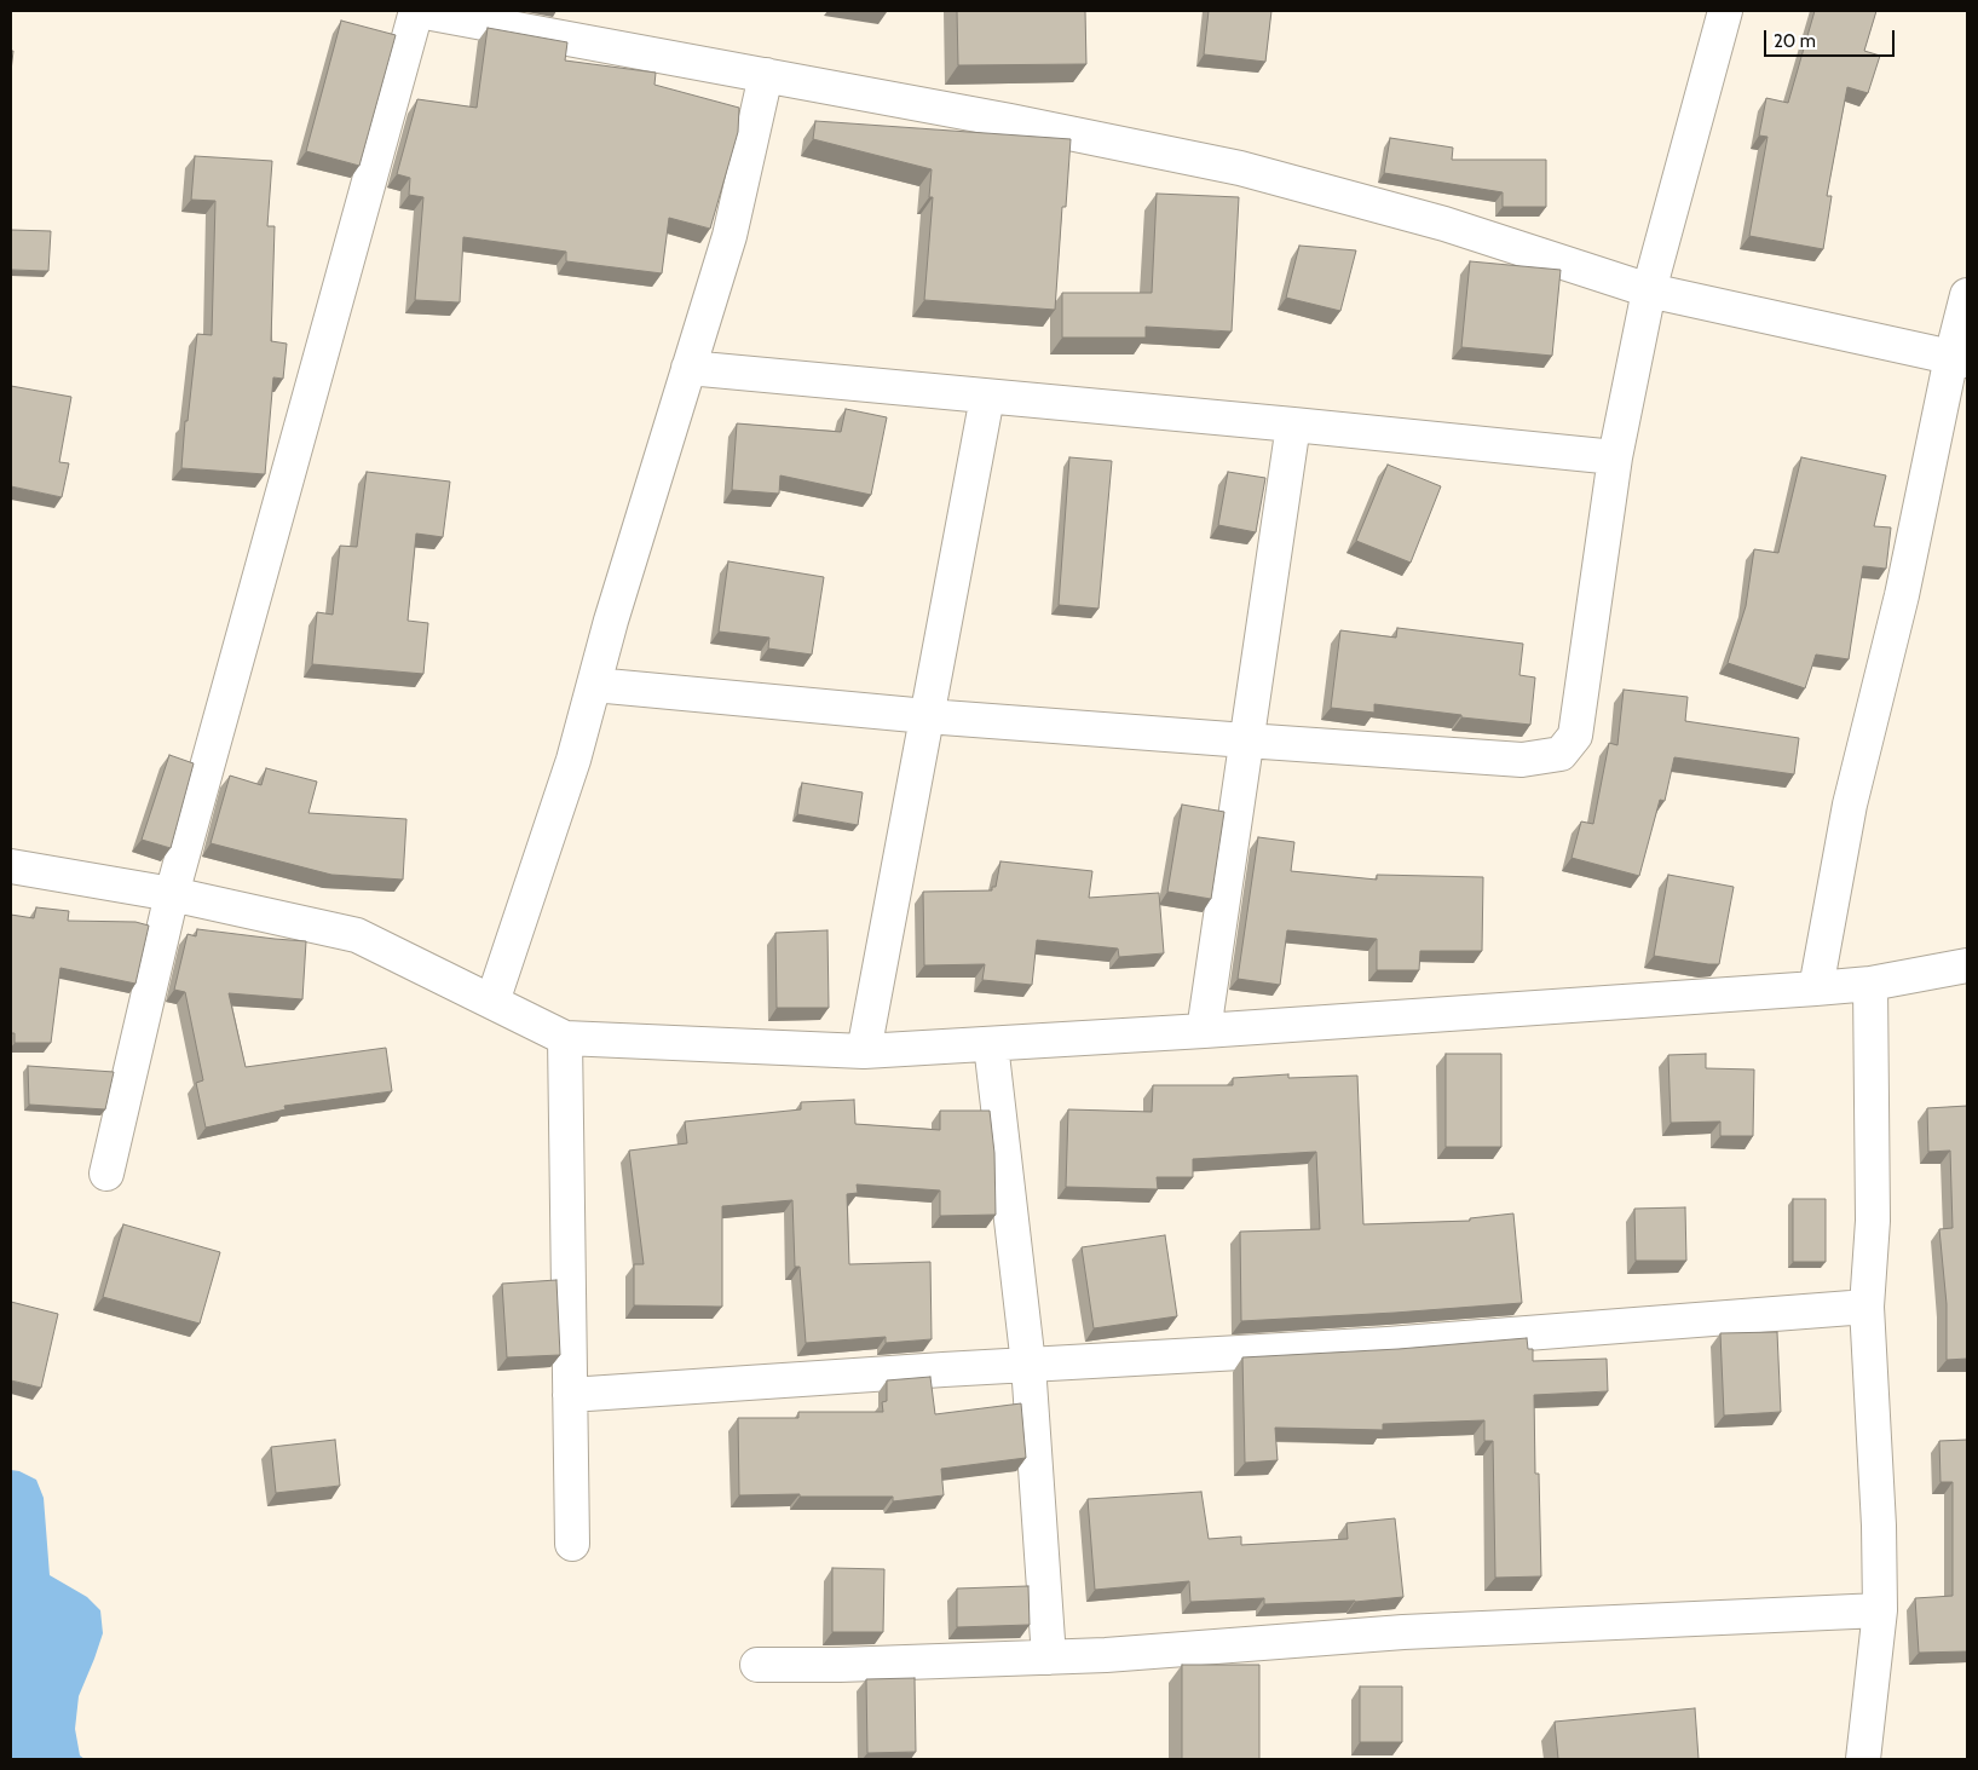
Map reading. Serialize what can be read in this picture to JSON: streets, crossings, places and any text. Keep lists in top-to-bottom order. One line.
{"scale_bar":"20 m"}
